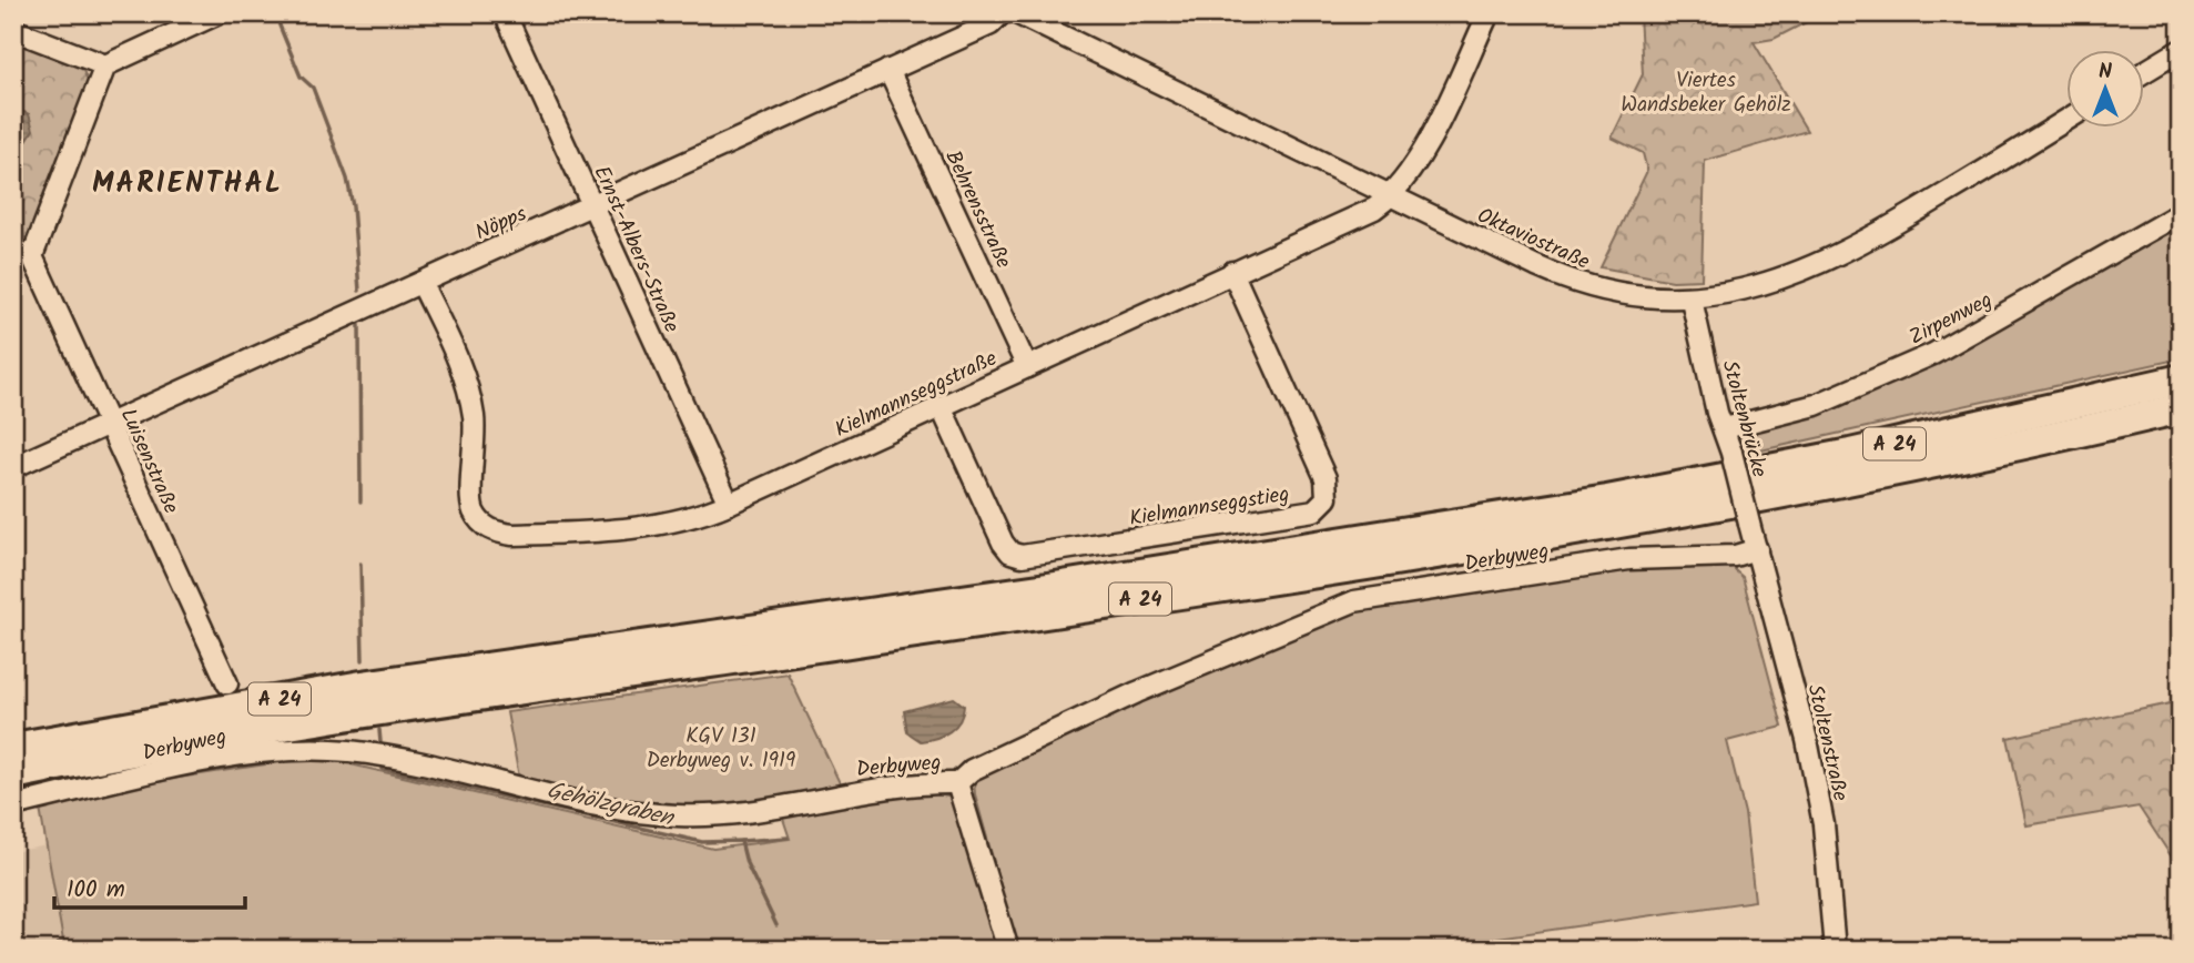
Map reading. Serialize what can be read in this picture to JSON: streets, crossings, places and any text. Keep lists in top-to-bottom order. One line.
{"streets":{"highway":["A 24"],"street":["Behrensstraße","Nöpps","Oktaviostraße","Ernst-Albers-Straße","Zirpenweg","Kielmannseggstraße","Stoltenbrücke","Luisenstraße","Kielmannseggstieg","Derbyweg","Stoltenstraße"]},"crossings":[["Behrensstraße","Nöpps"],["Behrensstraße","Kielmannseggstraße"],["Nöpps","Ernst-Albers-Straße"],["Nöpps","Kielmannseggstraße"],["Nöpps","Luisenstraße"],["Oktaviostraße","Kielmannseggstraße"],["Oktaviostraße","Stoltenbrücke"],["Ernst-Albers-Straße","Kielmannseggstraße"],["Zirpenweg","Stoltenbrücke"],["Kielmannseggstraße","Kielmannseggstieg"],["Stoltenbrücke","Derbyweg"],["Stoltenbrücke","Stoltenstraße"],["Derbyweg","Stoltenstraße"]],"districts":["MARIENTHAL"],"water":["Gehölzgraben"],"parks":["Viertes Wandsbeker Gehölz","KGV 131 Derbyweg v. 1919"],"scale_bar":"100 m","north":"top"}
